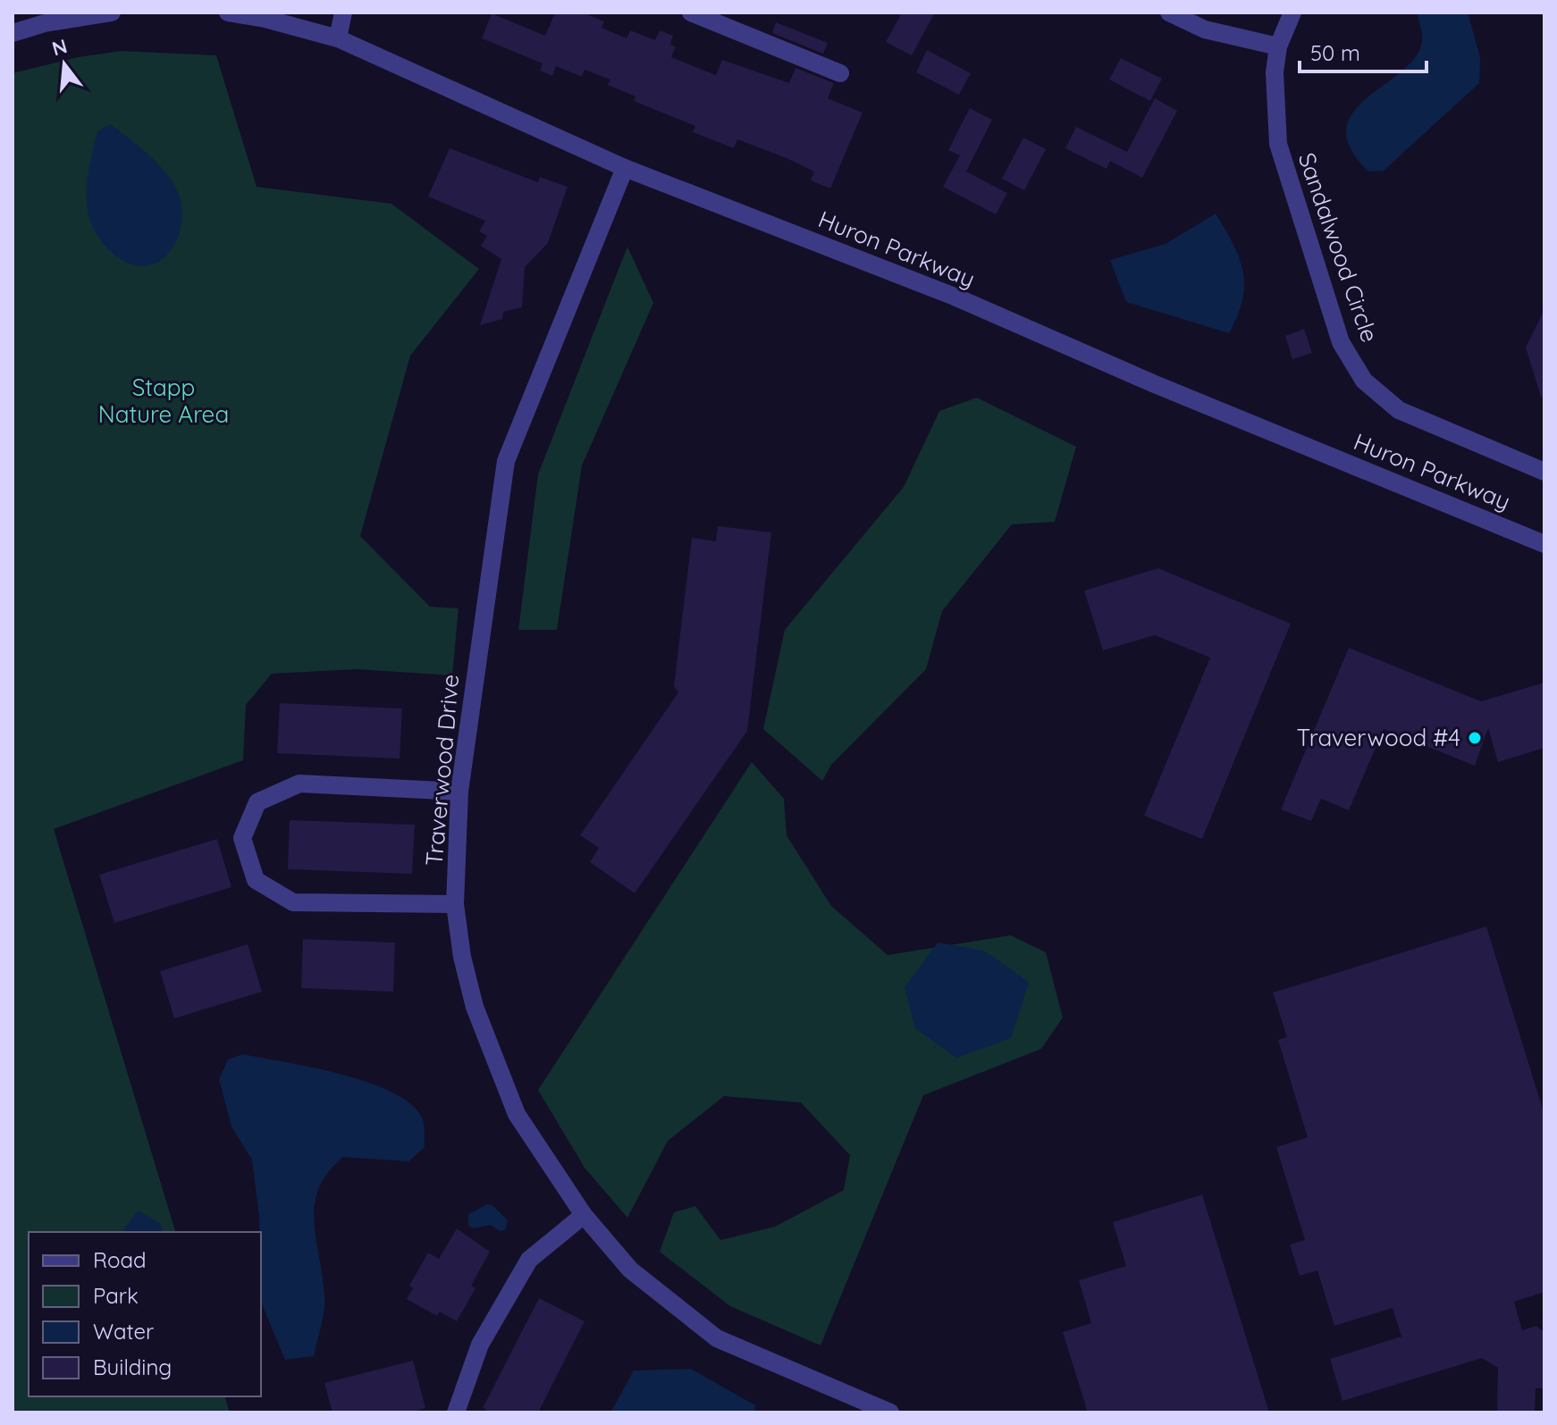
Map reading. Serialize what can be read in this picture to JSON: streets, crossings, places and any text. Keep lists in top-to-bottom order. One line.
{"streets":{"street":["Sandalwood Circle","Huron Parkway","Traverwood Drive"]},"crossings":[["Huron Parkway","Traverwood Drive"]],"parks":["Stapp Nature Area"],"places":["Traverwood #4"],"legend":["Road","Park","Water","Building"],"scale_bar":"50 m","north":"top"}
